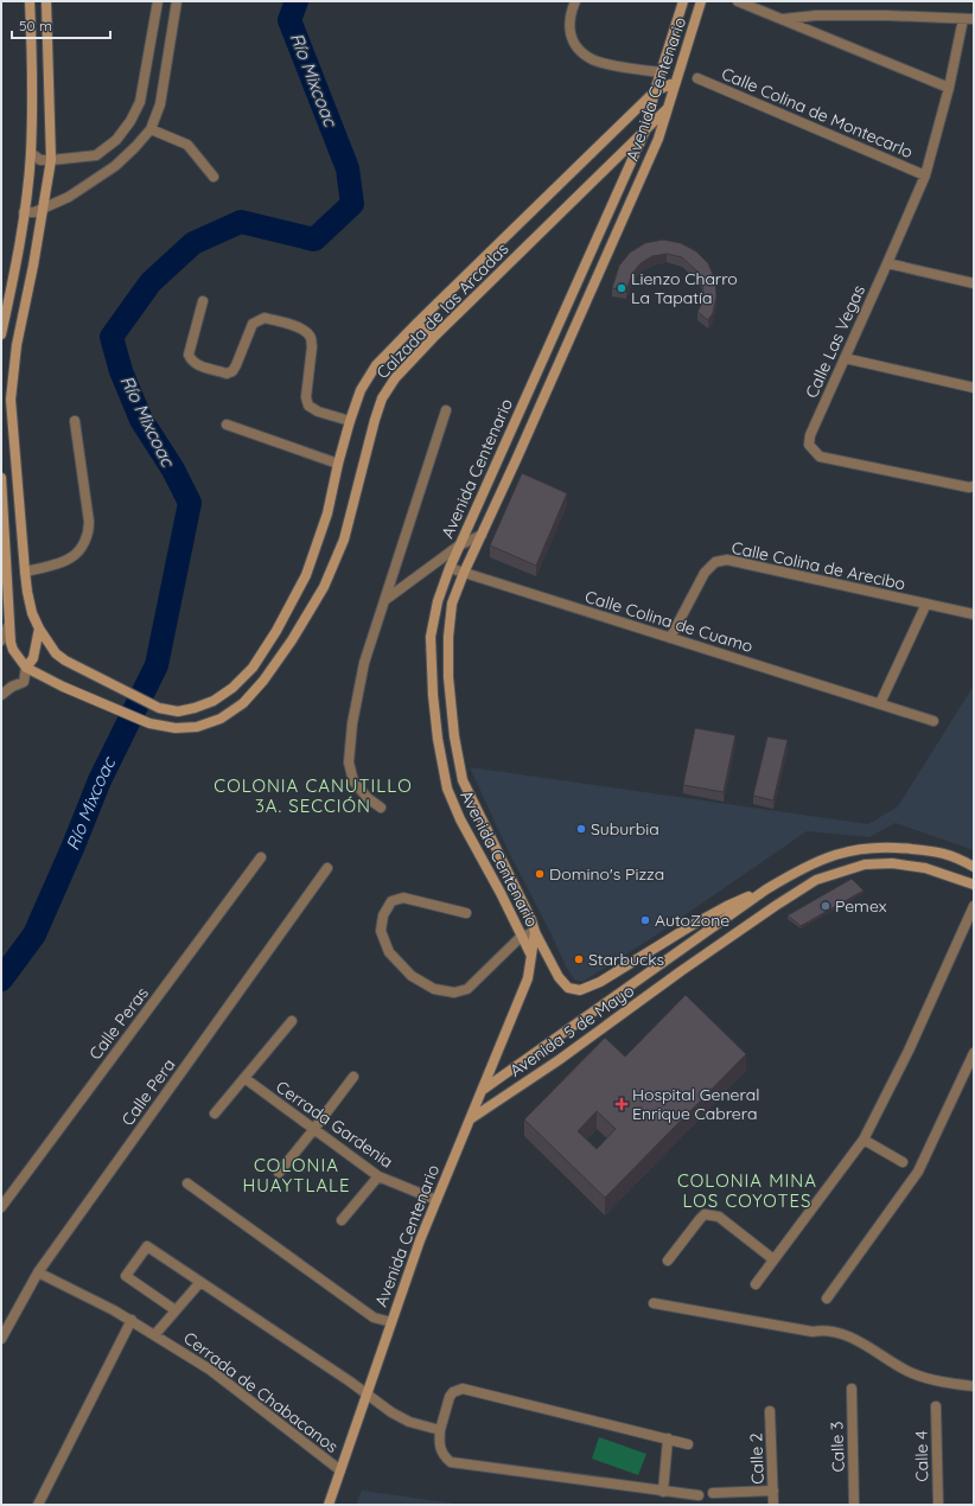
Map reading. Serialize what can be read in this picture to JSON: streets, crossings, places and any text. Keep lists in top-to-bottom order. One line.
{"streets":{"main road":["Avenida Centenario","Calzada de las Arcadas","Avenida 5 de Mayo"],"street":["Calle Colina de Montecarlo","Calle Las Vegas","Calle Colina de Arecibo","Calle Colina de Cuamo","Calle Peras","Calle Pera","Cerrada Gardenia","Cerrada de Chabacanos","Calle 3","Calle 4","Calle 2"]},"crossings":[["Avenida Centenario","Calzada de las Arcadas"],["Avenida Centenario","Calle Colina de Cuamo"],["Avenida Centenario","Avenida 5 de Mayo"],["Avenida Centenario","Cerrada Gardenia"],["Avenida Centenario","Cerrada de Chabacanos"],["Calle Colina de Montecarlo","Calle Las Vegas"],["Calle Colina de Arecibo","Calle Colina de Cuamo"],["Calle Pera","Cerrada de Chabacanos"]],"districts":["COLONIA CANUTILLO 3A. SECCIÓN","COLONIA HUAYTLALE","COLONIA MINA LOS COYOTES"],"water":["Río Mixcoac"],"places":{"other":["Lienzo Charro La Tapatía","Suburbia","Domino's Pizza","Pemex","AutoZone","Starbucks"],"health":["Hospital General Enrique Cabrera"]},"scale_bar":"50 m"}
